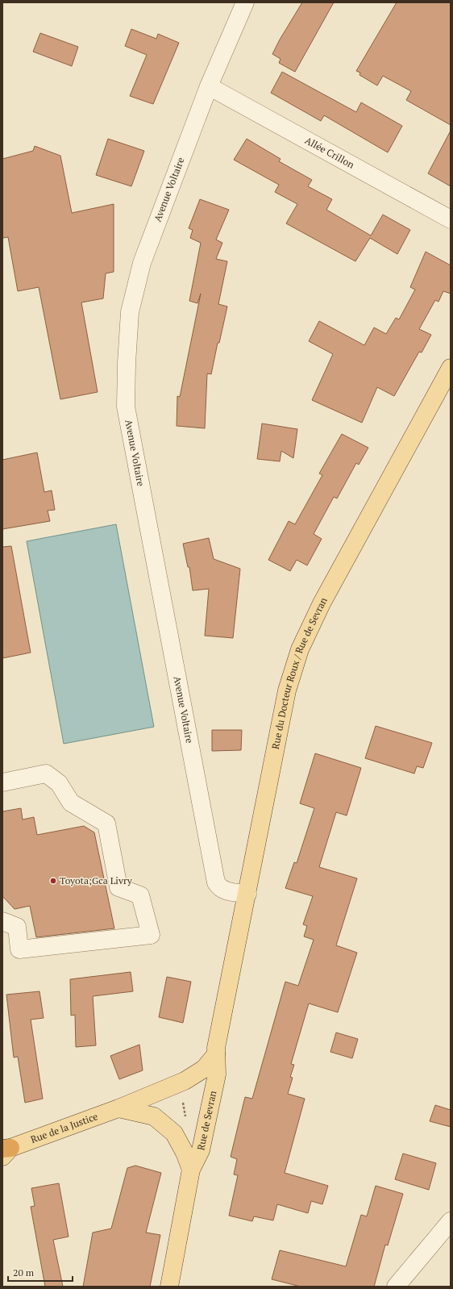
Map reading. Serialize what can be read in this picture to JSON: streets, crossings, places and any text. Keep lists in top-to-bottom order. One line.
{"streets":{"main road":["Rue du Docteur Roux / Rue de Sevran","Rue de Sevran","Rue de la Justice"],"street":["Allée Crillon","Avenue Voltaire"]},"crossings":[["Allée Crillon","Avenue Voltaire"],["Avenue Voltaire","Rue du Docteur Roux / Rue de Sevran"],["Rue du Docteur Roux / Rue de Sevran","Rue de Sevran"],["Rue de Sevran","Rue de la Justice"]],"places":["Toyota;Gca Livry"],"scale_bar":"20 m"}
